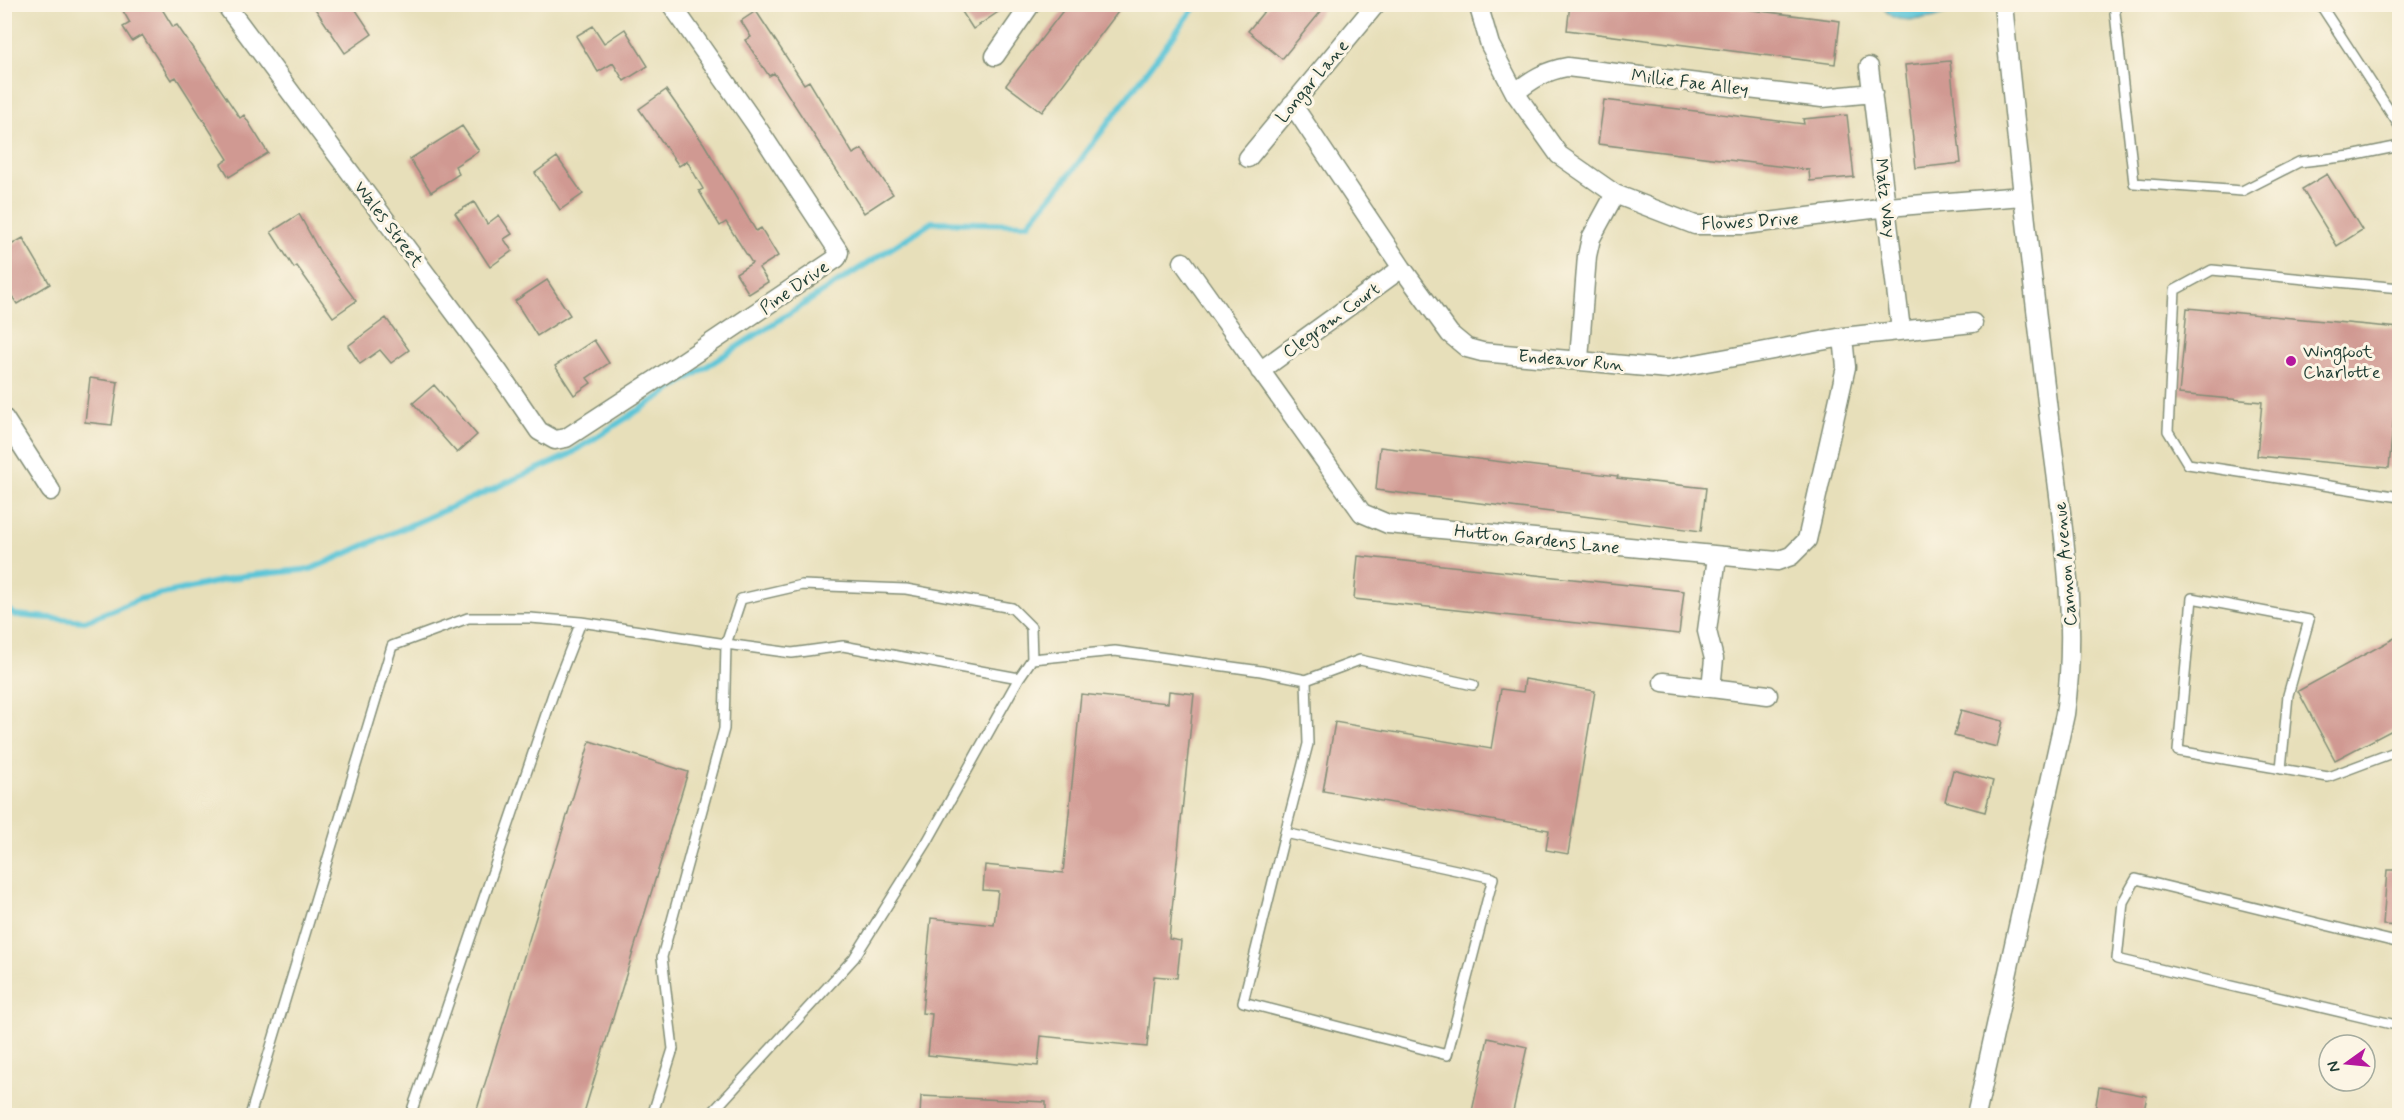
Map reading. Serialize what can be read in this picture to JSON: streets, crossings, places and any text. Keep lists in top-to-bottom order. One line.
{"streets":{"street":["Longar Lane","Millie Fae Alley","Matz Way","Flowes Drive","Wales Street","Pine Drive","Clegram Court","Endeavor Run","Hutton Gardens Lane","Cannon Avenue"]},"crossings":[["Longar Lane","Endeavor Run"],["Millie Fae Alley","Matz Way"],["Millie Fae Alley","Flowes Drive"],["Matz Way","Flowes Drive"],["Matz Way","Endeavor Run"],["Flowes Drive","Cannon Avenue"],["Wales Street","Pine Drive"],["Clegram Court","Endeavor Run"],["Clegram Court","Hutton Gardens Lane"],["Endeavor Run","Hutton Gardens Lane"]],"places":["Wingfoot Charlotte"],"north":"left"}
